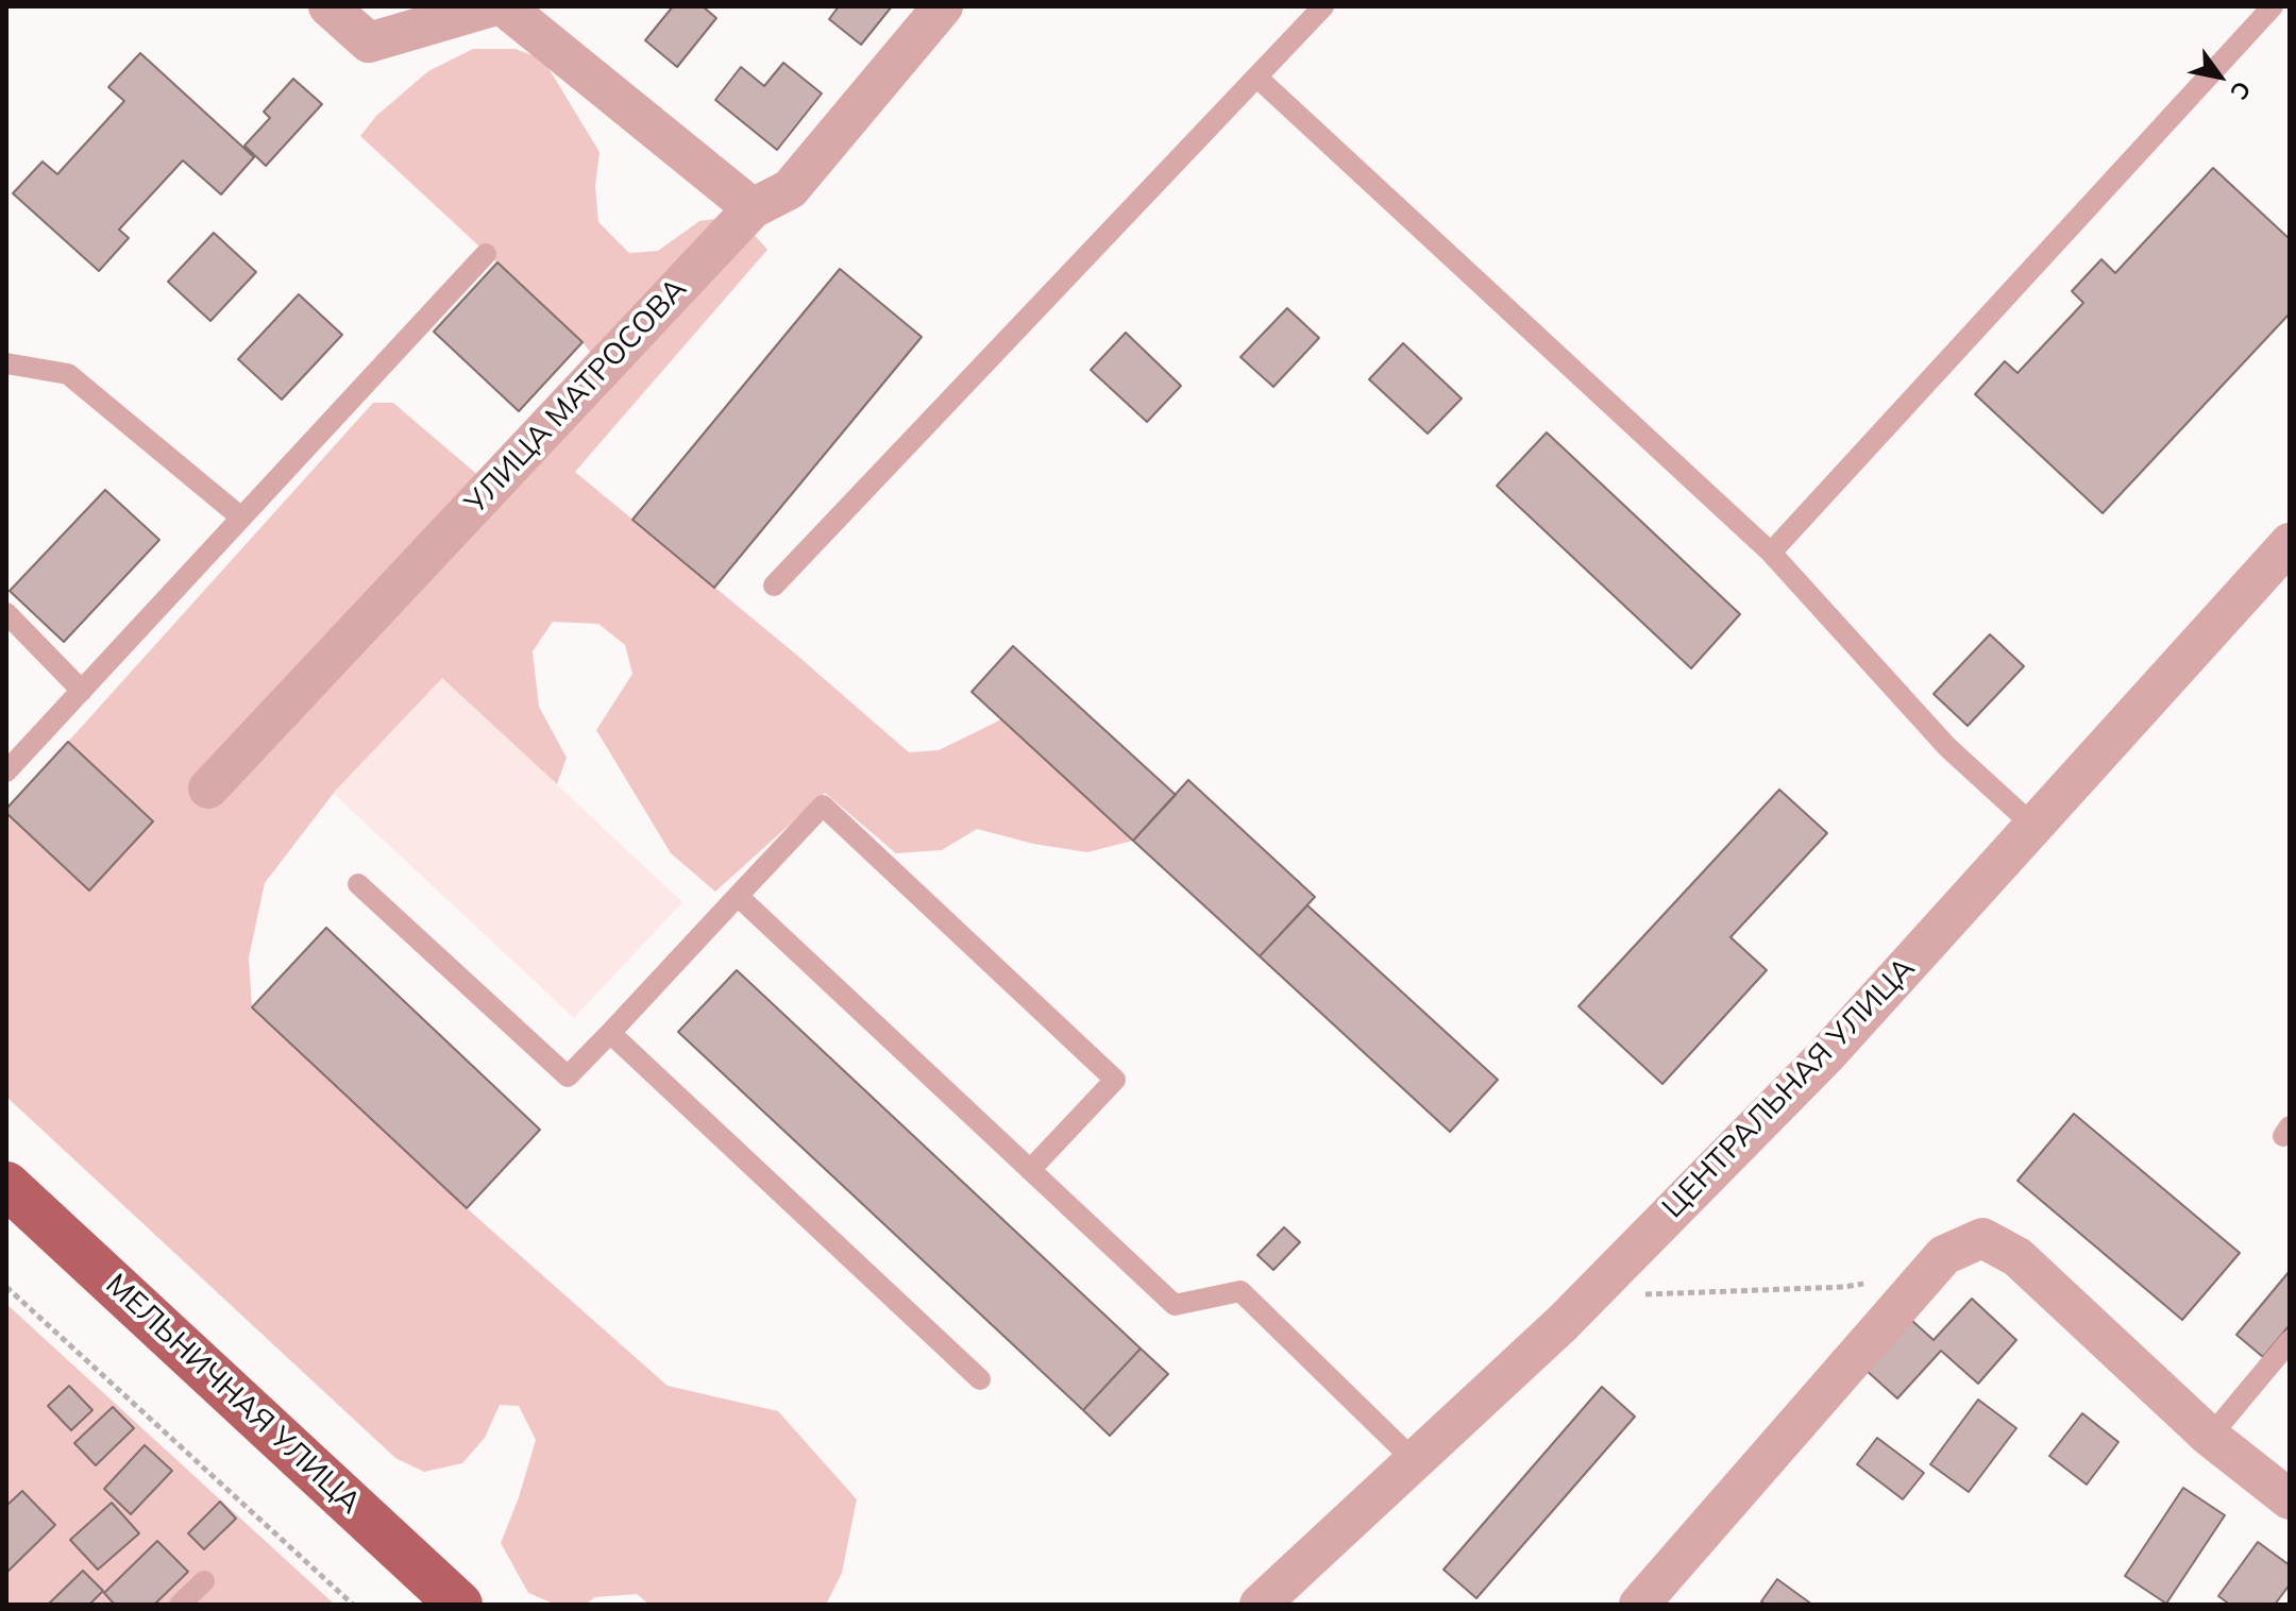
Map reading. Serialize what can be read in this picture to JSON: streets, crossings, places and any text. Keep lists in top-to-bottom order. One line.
{"streets":{"main road":["МЕЛЬНИЧНАЯ УЛИЦА"],"street":["УЛИЦА МАТРОСОВА","ЦЕНТРАЛЬНАЯ УЛИЦА"]},"north":"bottom right"}
